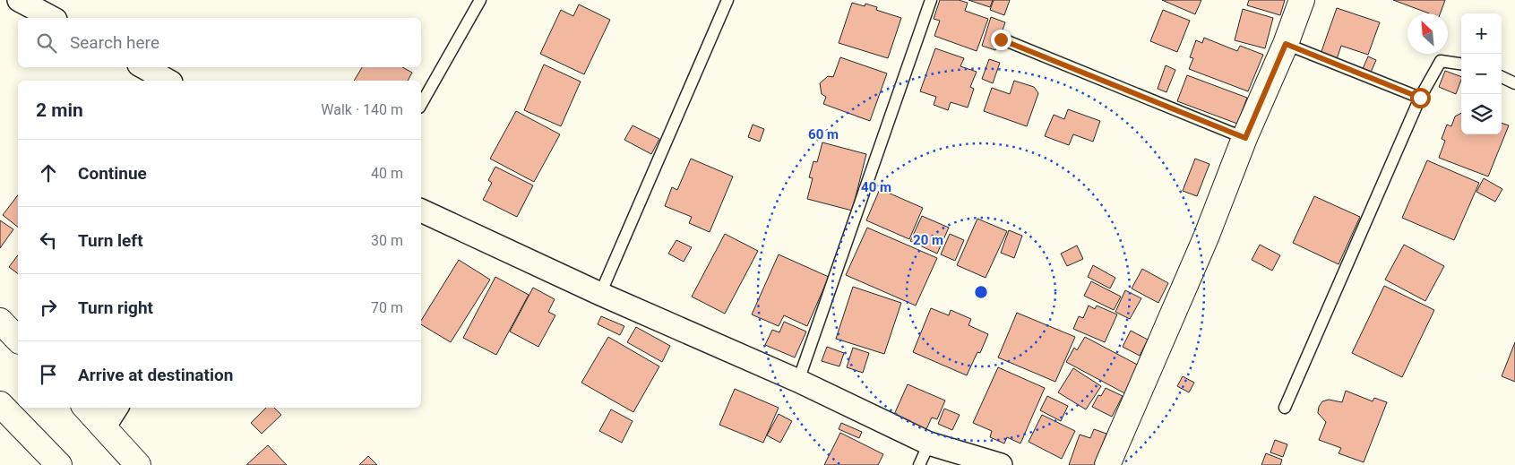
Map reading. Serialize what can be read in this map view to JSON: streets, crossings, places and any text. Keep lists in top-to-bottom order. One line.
{"north":"top left","page":{"map_buttons":["+","−"],"search":"Search here","heading":["2 min","Walk · 140 m"],"list":[["Continue","40 m"],["Turn left","30 m"],["Turn right","70 m"],"Arrive at destination"]},"rings":["60 m","40 m","20 m"]}
